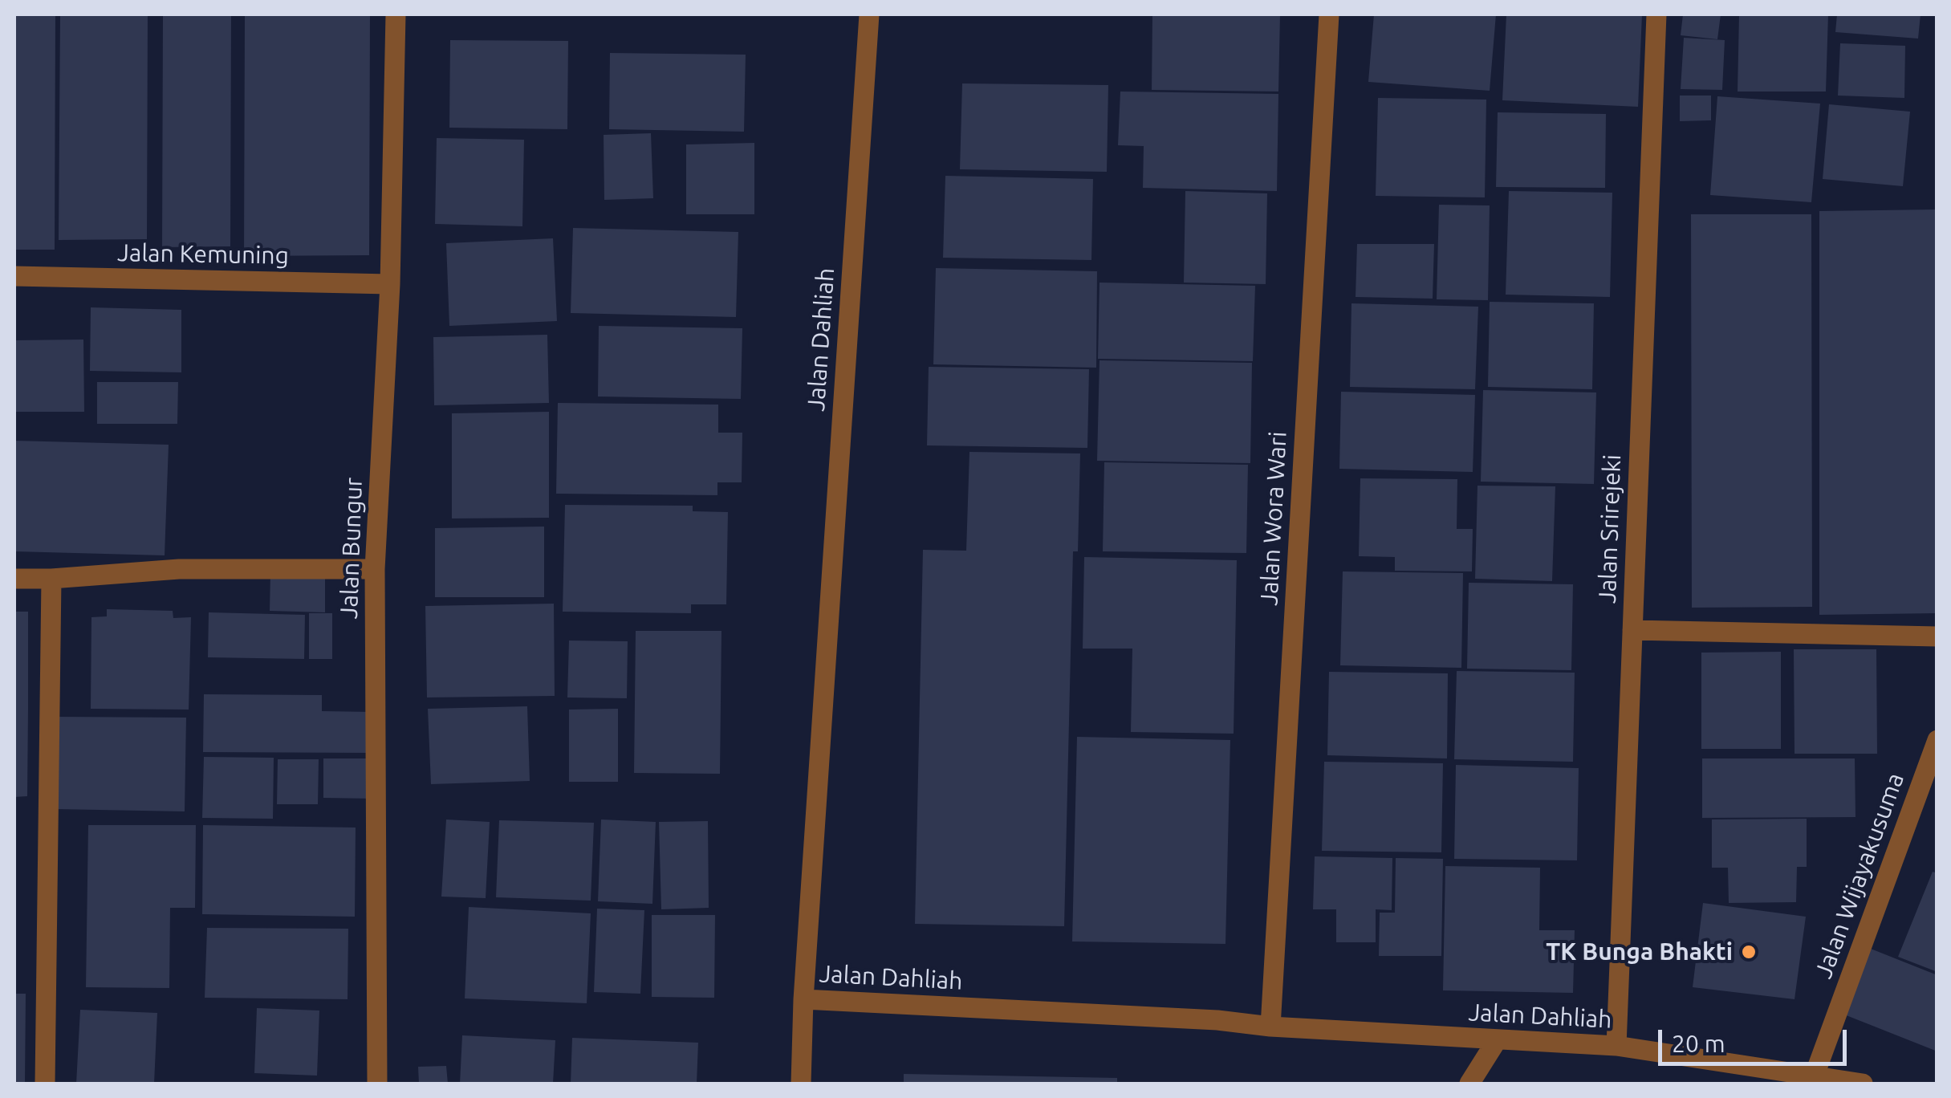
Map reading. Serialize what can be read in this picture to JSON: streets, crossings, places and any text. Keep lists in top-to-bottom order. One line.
{"streets":{"street":["Jalan Kemuning","Jalan Dahliah","Jalan Wora Wari","Jalan Srirejeki","Jalan Bungur","Jalan Wijayakusuma"]},"crossings":[["Jalan Kemuning","Jalan Bungur"],["Jalan Dahliah","Jalan Wora Wari"],["Jalan Dahliah","Jalan Srirejeki"],["Jalan Dahliah","Jalan Wijayakusuma"]],"places":["TK Bunga Bhakti"],"scale_bar":"20 m"}
